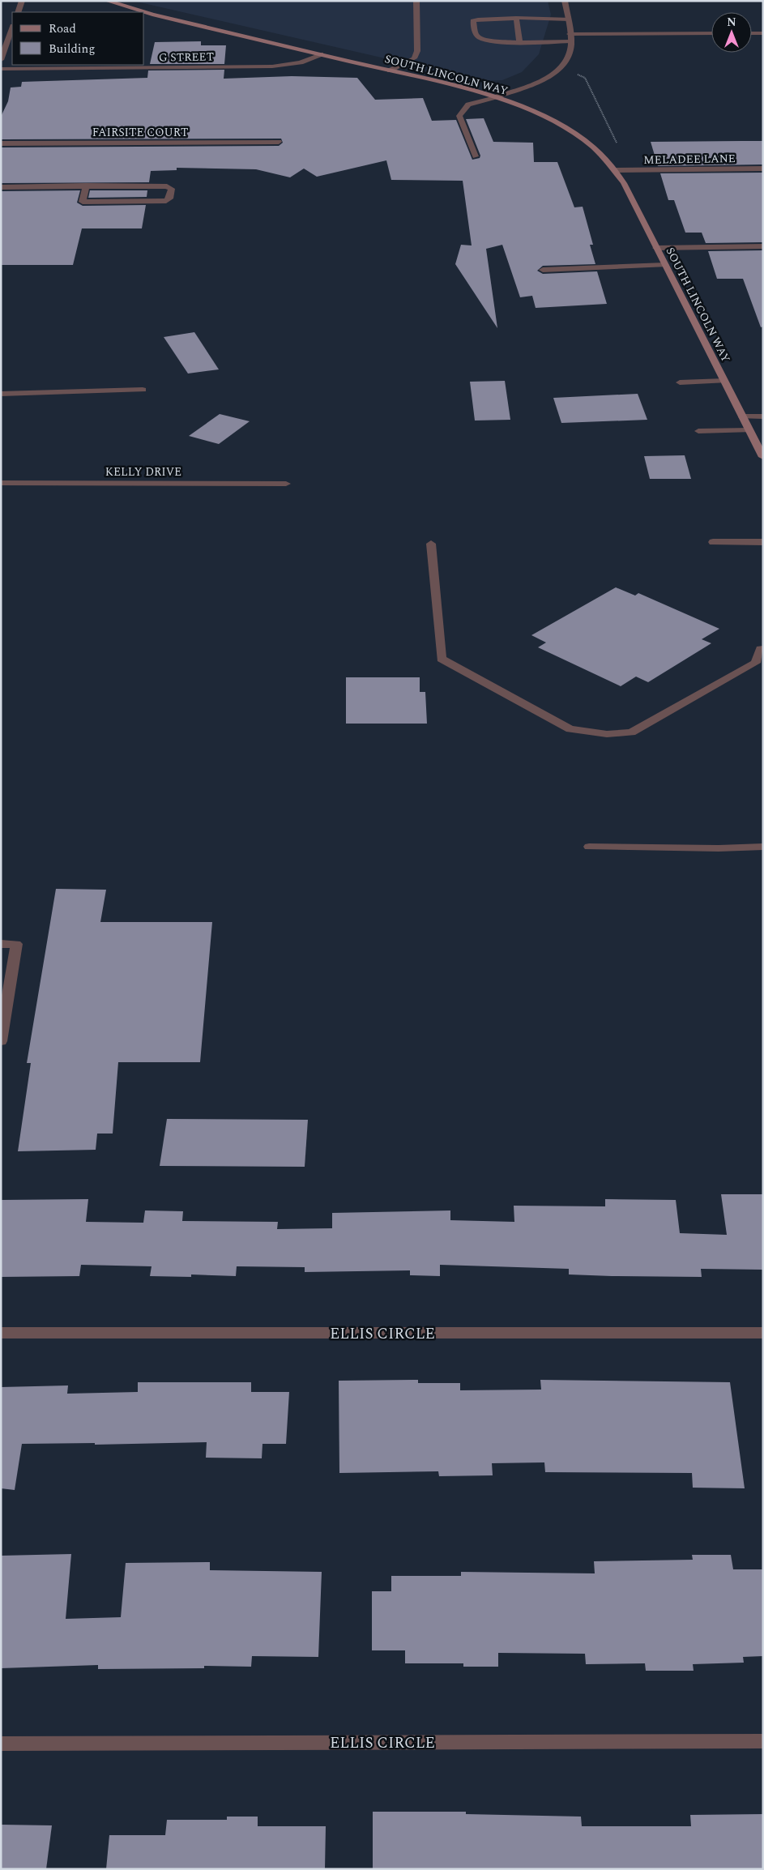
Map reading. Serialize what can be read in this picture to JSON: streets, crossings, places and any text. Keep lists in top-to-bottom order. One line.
{"streets":{"main road":["SOUTH LINCOLN WAY"],"street":["G STREET","FAIRSITE COURT","MELADEE LANE","KELLY DRIVE","ELLIS CIRCLE"]},"crossings":[["G STREET","SOUTH LINCOLN WAY"],["SOUTH LINCOLN WAY","MELADEE LANE"]],"legend":["Road","Building"],"north":"top"}
